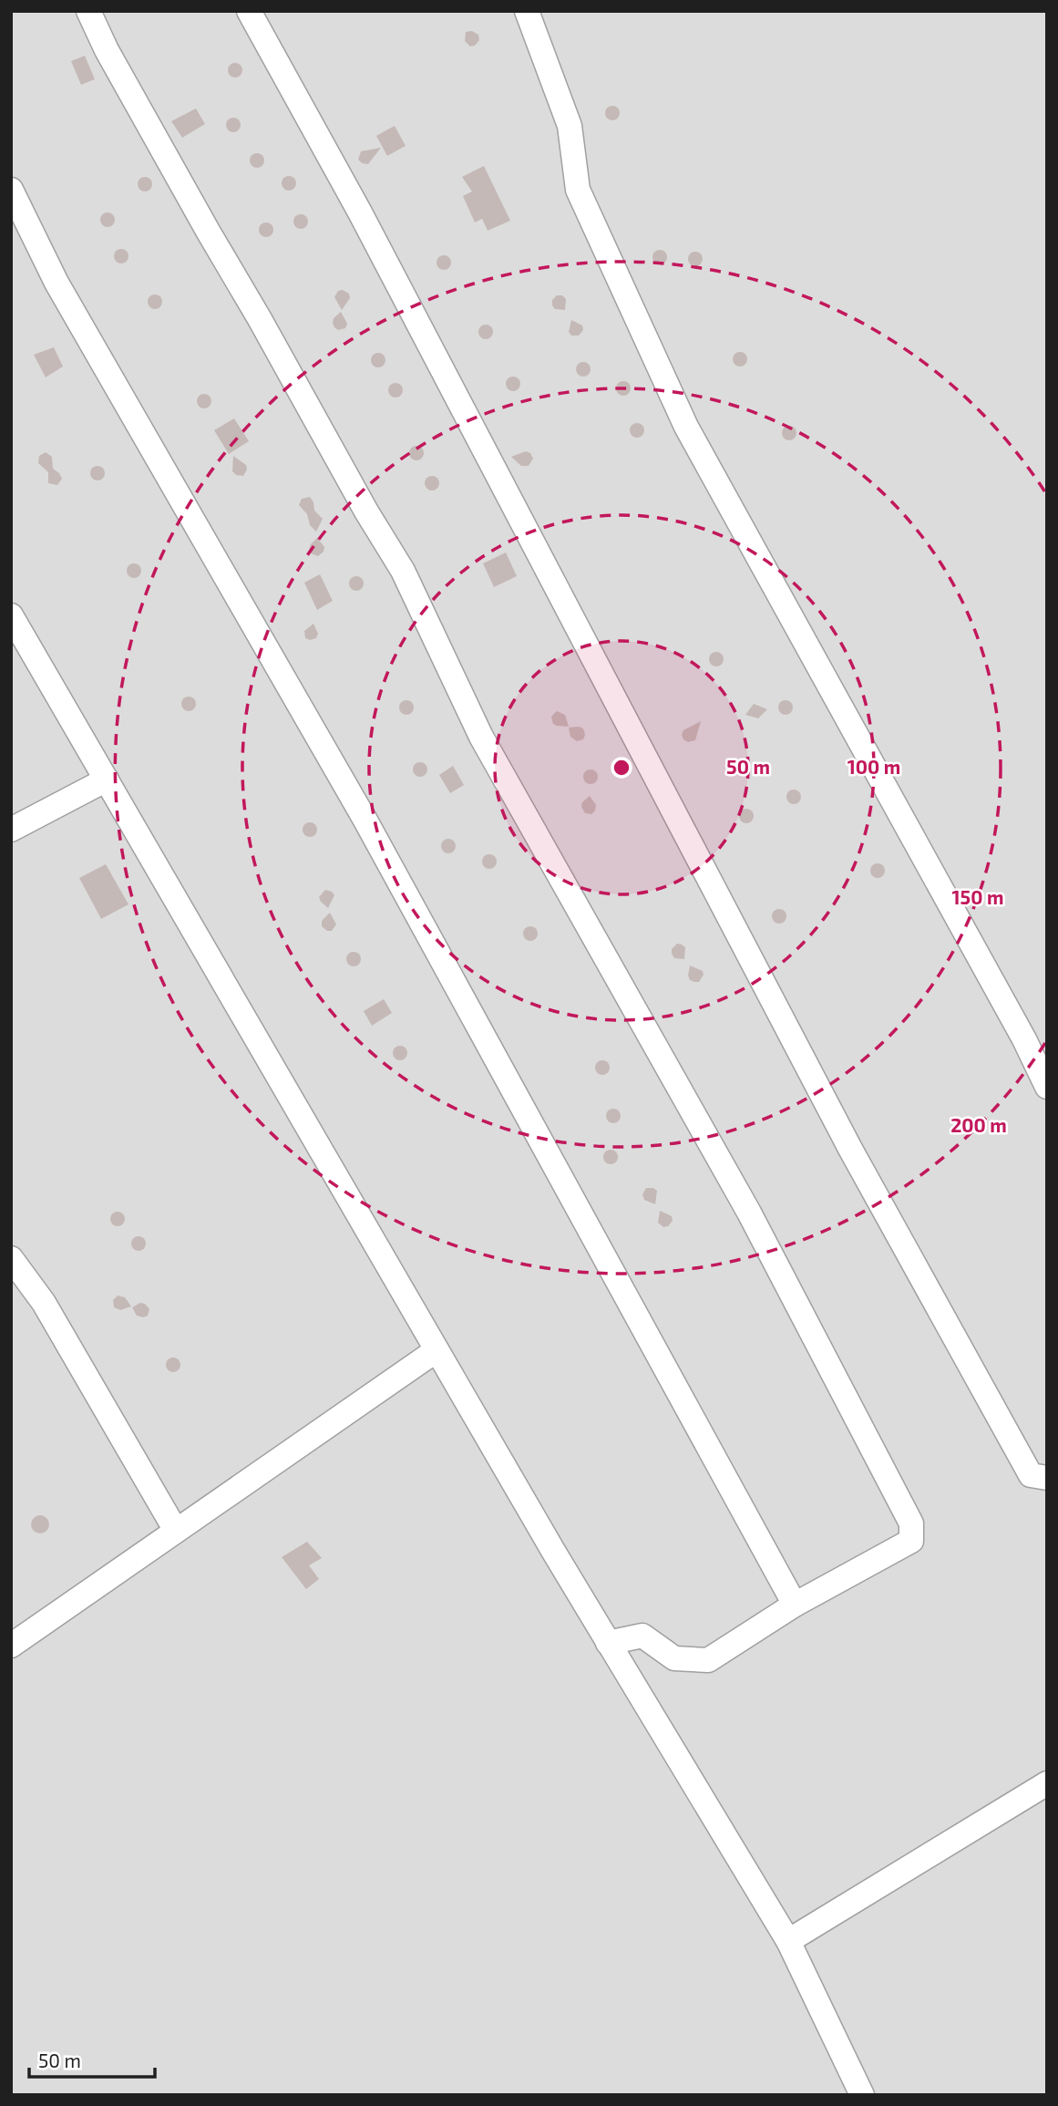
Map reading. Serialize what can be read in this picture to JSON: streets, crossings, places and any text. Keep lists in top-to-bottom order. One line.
{"scale_bar":"50 m","rings":["50 m","100 m","150 m","200 m"]}
